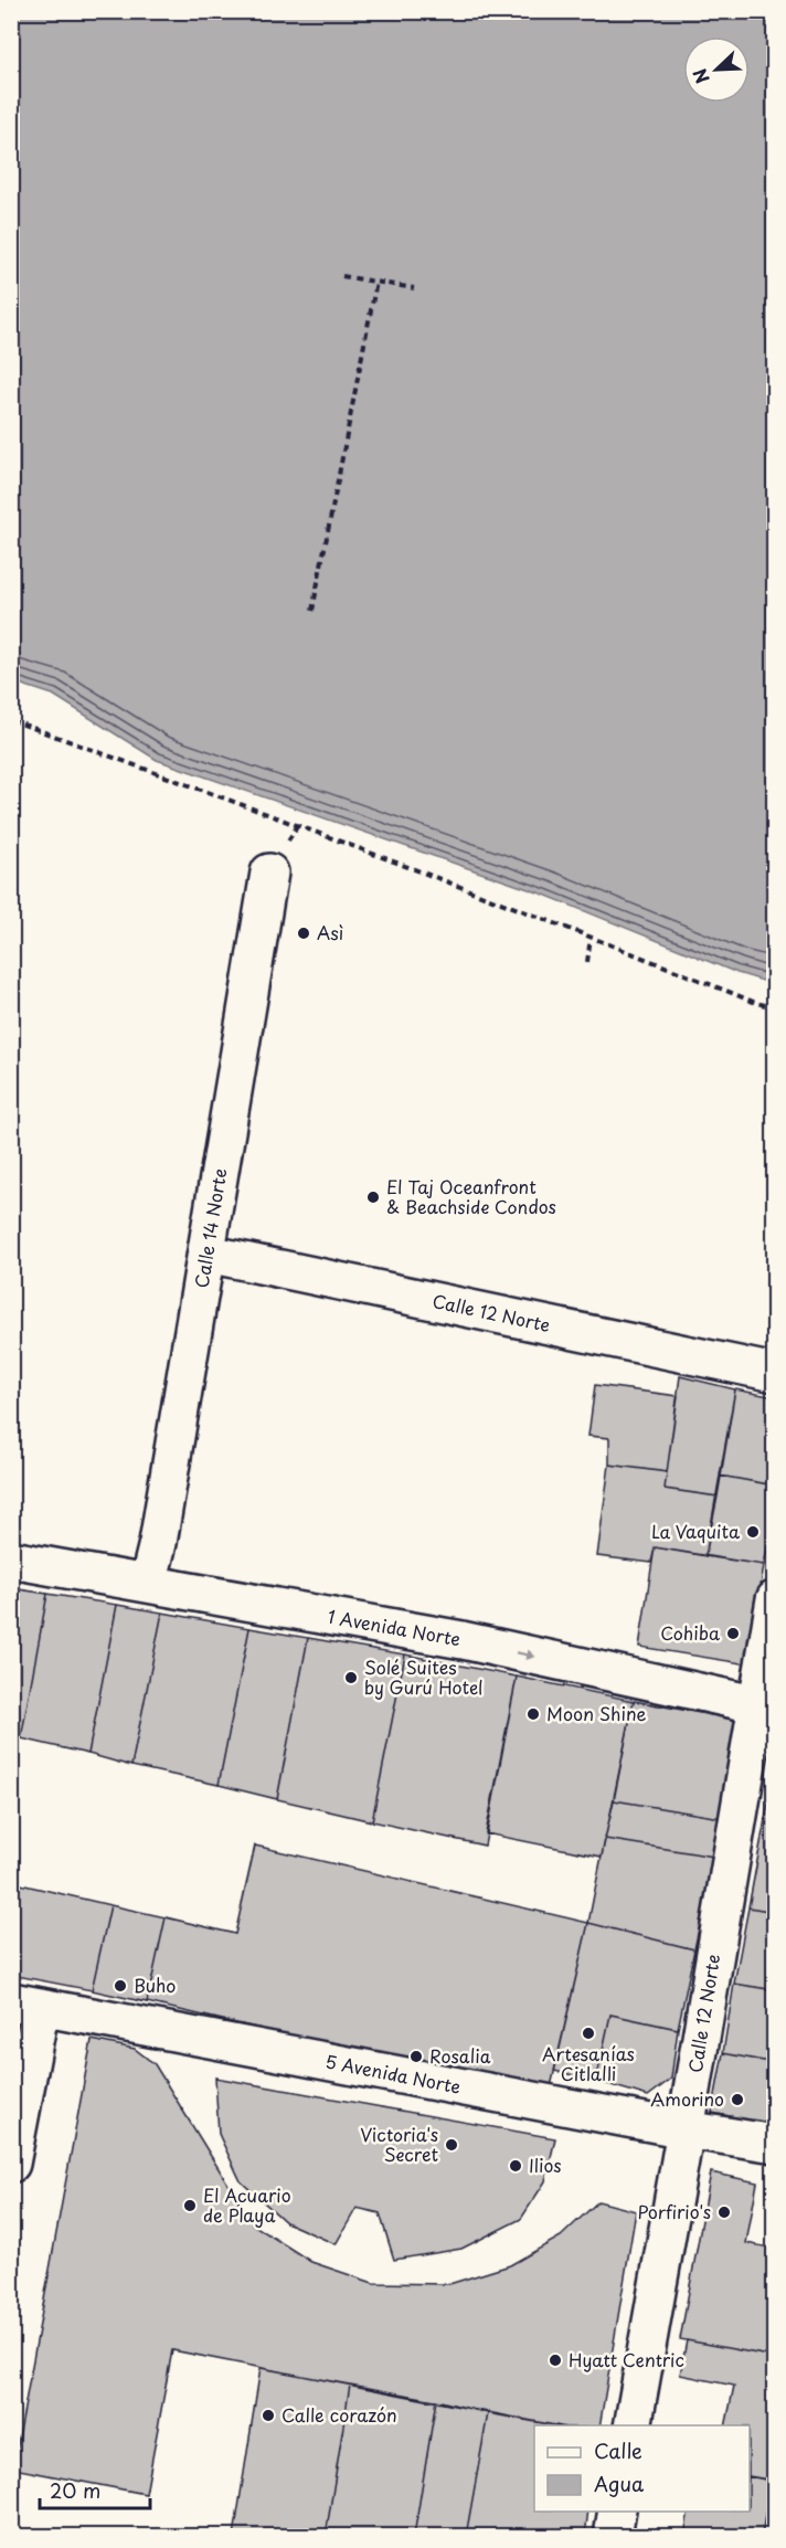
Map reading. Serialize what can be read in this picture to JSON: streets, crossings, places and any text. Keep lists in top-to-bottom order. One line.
{"streets":{"street":["Calle 14 Norte","Calle 12 Norte","1 Avenida Norte","5 Avenida Norte"]},"crossings":[["Calle 14 Norte","Calle 12 Norte"],["Calle 14 Norte","1 Avenida Norte"],["Calle 12 Norte","1 Avenida Norte"],["Calle 12 Norte","5 Avenida Norte"]],"one_way":["1 Avenida Norte"],"places":["Asì","El Taj Oceanfront & Beachside Condos","La Vaquita","Cohiba","Solé Suites by Gurú Hotel","Moon Shine","Buho","Artesanías Citlalli","Rosalia","Amorino","Victoria's Secret","Ilios","El Acuario de Playa","Porfirio's","Hyatt Centric","Calle corazón"],"legend":["Calle","Agua"],"scale_bar":"20 m","north":"bottom left"}
